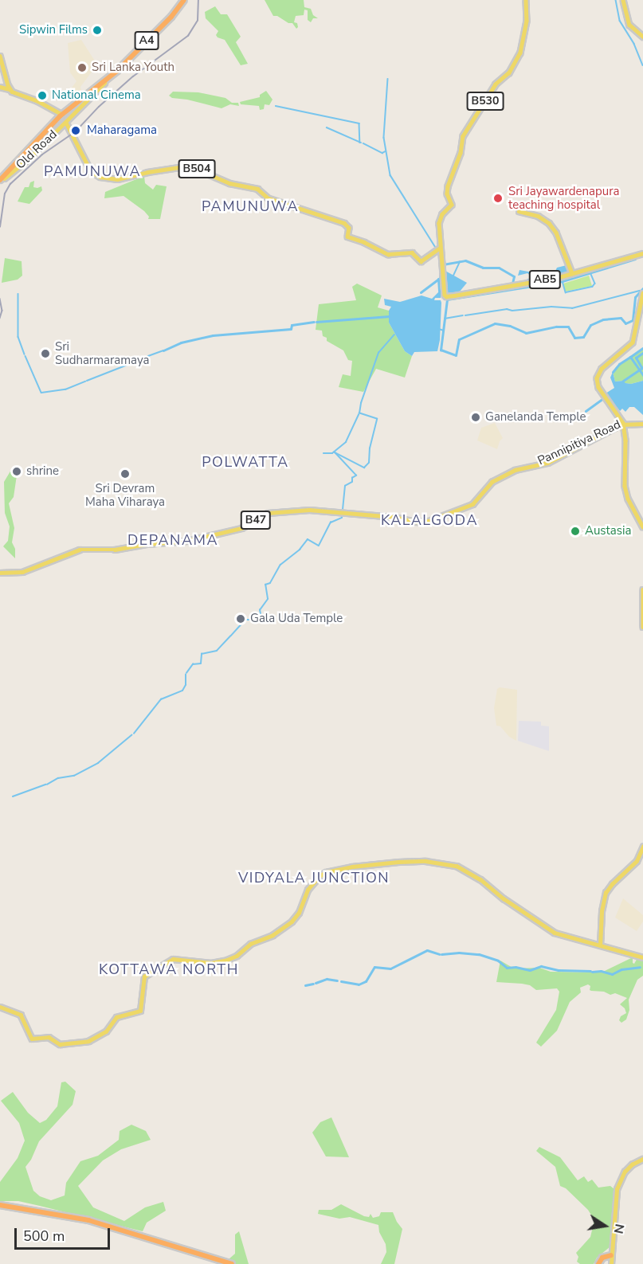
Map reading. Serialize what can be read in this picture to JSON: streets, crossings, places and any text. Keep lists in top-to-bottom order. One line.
{"streets":{"highway":["A4"],"main road":["B530","Old Road","B504","AB5","Pannipitiya Road","B47"]},"crossings":[["A4","Old Road"],["B530","AB5"],["Old Road","B504"],["B504","AB5"]],"districts":["PAMUNUWA","PAMUNUWA","POLWATTA","KALALGODA","DEPANAMA","VIDYALA JUNCTION","KOTTAWA NORTH"],"places":["Sipwin Films","Sri Lanka Youth","National Cinema","Maharagama","Sri Jayawardenapura teaching hospital","Sri Sudharmaramaya","Ganelanda Temple","shrine","Sri Devram Maha Viharaya","Austasia","Gala Uda Temple"],"scale_bar":"500 m","north":"right"}
